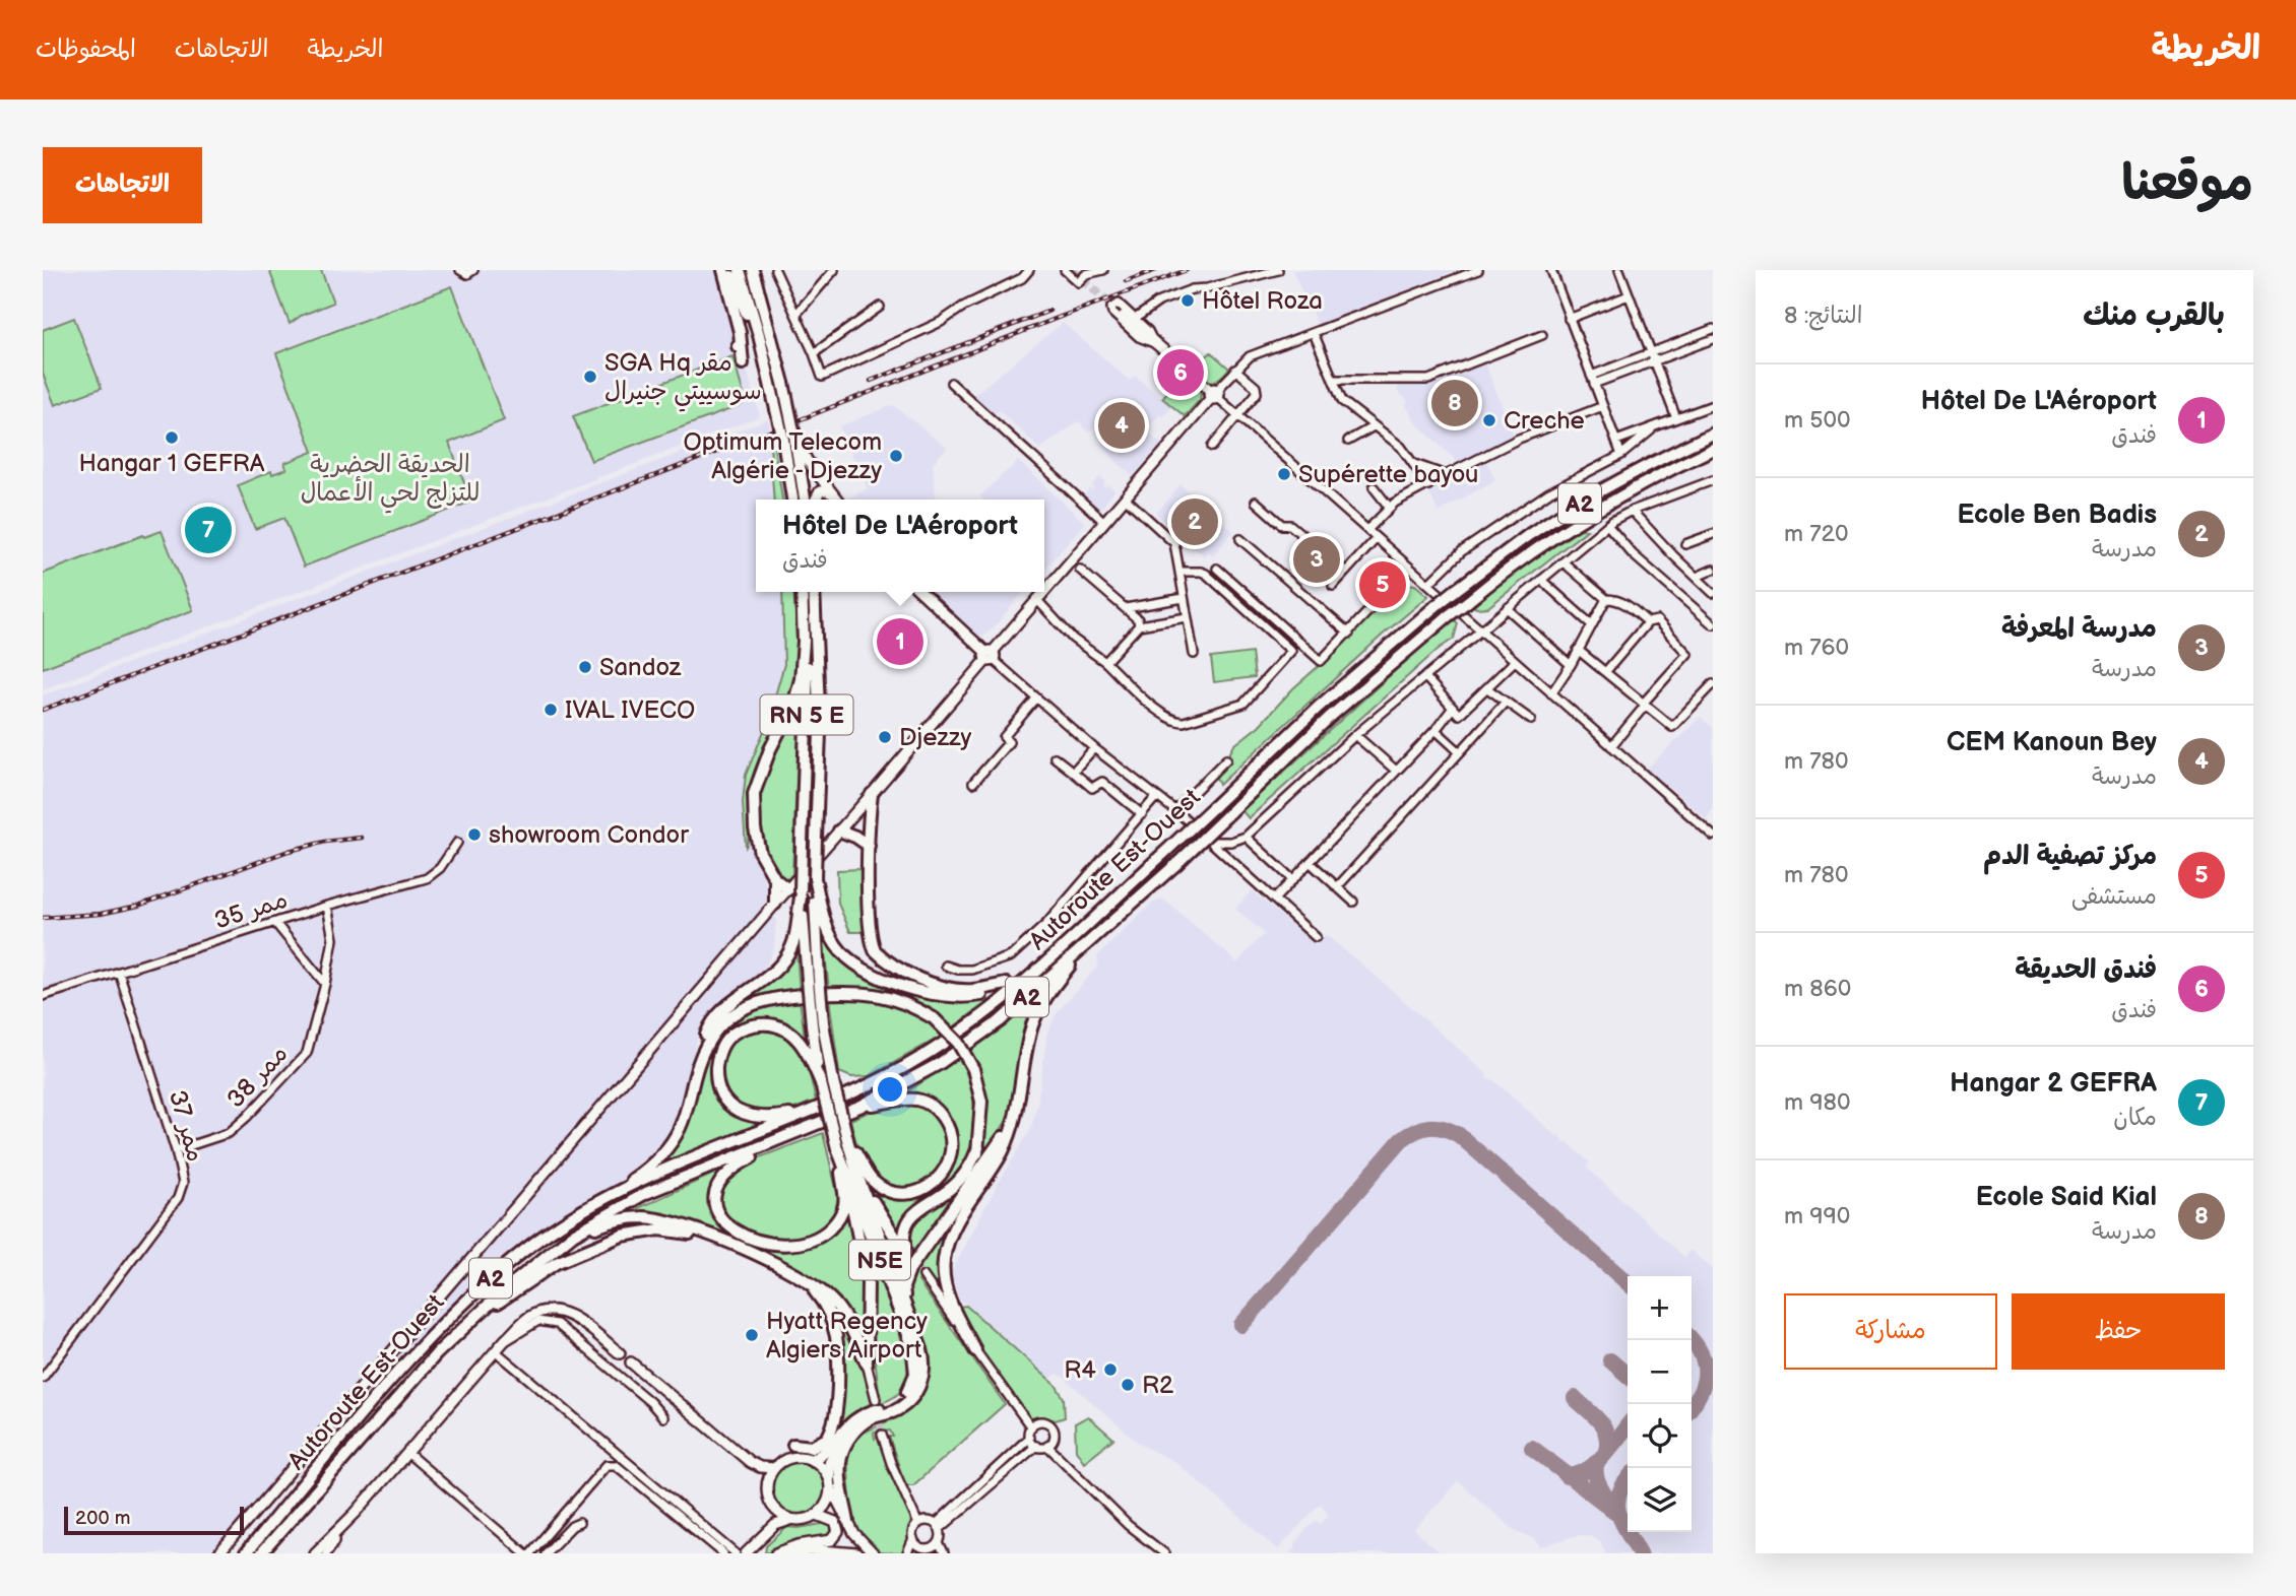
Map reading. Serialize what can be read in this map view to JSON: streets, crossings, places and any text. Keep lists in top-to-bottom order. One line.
{"streets":{"highway":["A2","RN 5 E","Autoroute Est-Ouest","N5E"],"street":["ممر 35","ممر 38","ممر 37"]},"crossings":[["RN 5 E","N5E"],["ممر 35","ممر 38"],["ممر 35","ممر 37"],["ممر 38","ممر 37"]],"parks":["الحديقة الحضرية للتزلج لحي الأعمال"],"places":["Hôtel Roza","SGA Hq مقر سوسييتي جنيرال","Creche","Hangar 1 GEFRA","Optimum Telecom Algérie - Djezzy","Supérette bayou","Sandoz","IVAL IVECO","Djezzy","showroom Condor","Hyatt Regency Algiers Airport","R4","R2"],"scale_bar":"200 m","page":{"header":"الخريطة","nav":["الخريطة","الاتجاهات","المحفوظات"],"title":"موقعنا","buttons":["الاتجاهات",["حفظ","مشاركة"]],"heading":["بالقرب منك","النتائج: 8"],"pins":["6","8","4","2","7","3","5","1"],"list":[{"mark":"1","name":"Hôtel De L'Aéroport","note":"فندق","value":"500 m"},{"mark":"2","name":"Ecole Ben Badis","note":"مدرسة","value":"720 m"},{"mark":"3","name":"مدرسة المعرفة","note":"مدرسة","value":"760 m"},{"mark":"4","name":"CEM Kanoun Bey","note":"مدرسة","value":"780 m"},{"mark":"5","name":"مركز تصفية الدم","note":"مستشفى","value":"780 m"},{"mark":"6","name":"فندق الحديقة","note":"فندق","value":"860 m"},{"mark":"7","name":"Hangar 2 GEFRA","note":"مكان","value":"980 m"},{"mark":"8","name":"Ecole Said Kial","note":"مدرسة","value":"990 m"}],"popup":["Hôtel De L'Aéroport","فندق"],"map_buttons":["+","−"],"scale":"200 m"}}
